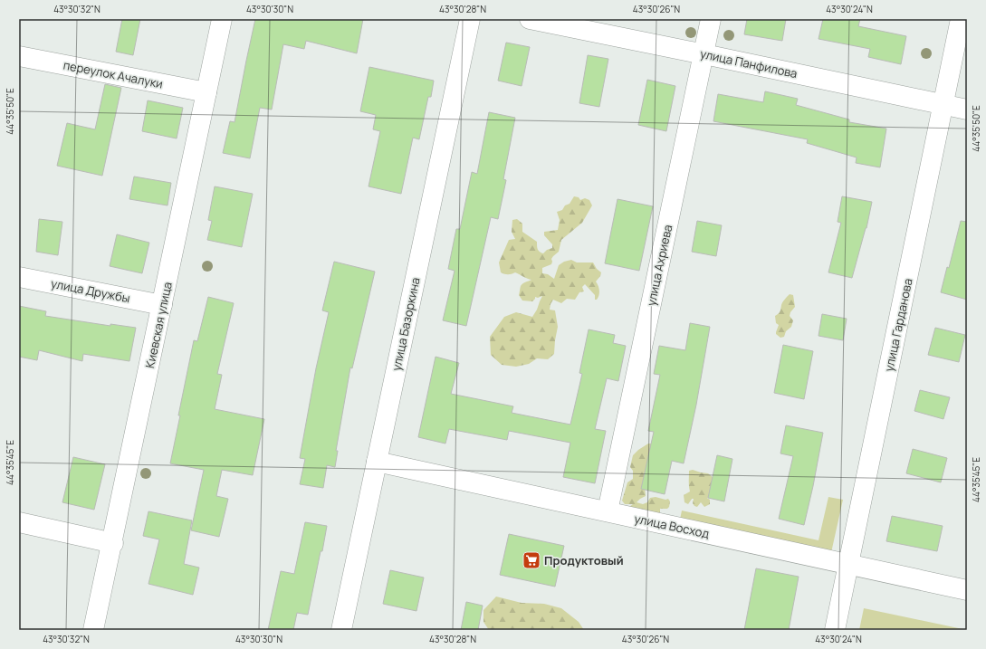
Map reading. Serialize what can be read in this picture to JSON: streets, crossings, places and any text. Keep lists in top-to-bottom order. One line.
{"streets":{"street":["улица Панфилова","переулок Ачалуки","улица Ахриева","улица Дружбы","улица Базоркина","Киевская улица","улица Гарданова","улица Восход"]},"crossings":[["улица Панфилова","улица Ахриева"],["улица Панфилова","улица Гарданова"],["переулок Ачалуки","Киевская улица"],["улица Ахриева","улица Восход"],["улица Дружбы","Киевская улица"],["улица Базоркина","улица Восход"],["улица Гарданова","улица Восход"]],"places":{"supermarket":["Продуктовый"]},"coordinates":["43°30'32\"N","43°30'30\"N","43°30'28\"N","43°30'26\"N","43°30'24\"N","44°35'50\"E","44°35'45\"E"]}
